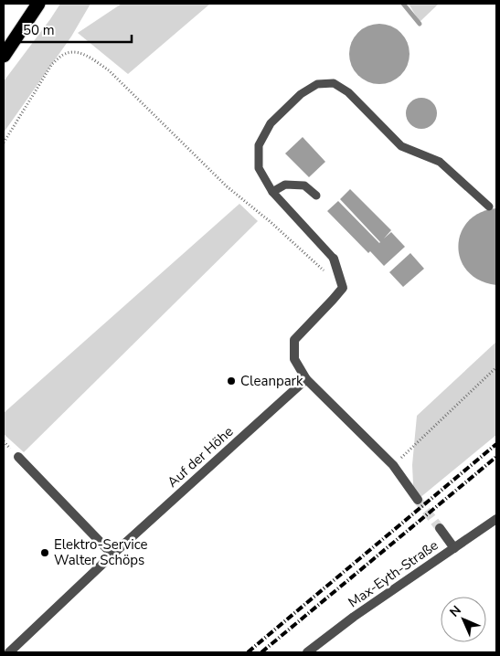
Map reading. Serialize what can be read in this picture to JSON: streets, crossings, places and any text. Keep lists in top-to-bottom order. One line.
{"streets":{"street":["Auf der Höhe","Max-Eyth-Straße"]},"places":["Cleanpark","Elektro-Service Walter Schöps"],"scale_bar":"50 m","north":"top left"}
